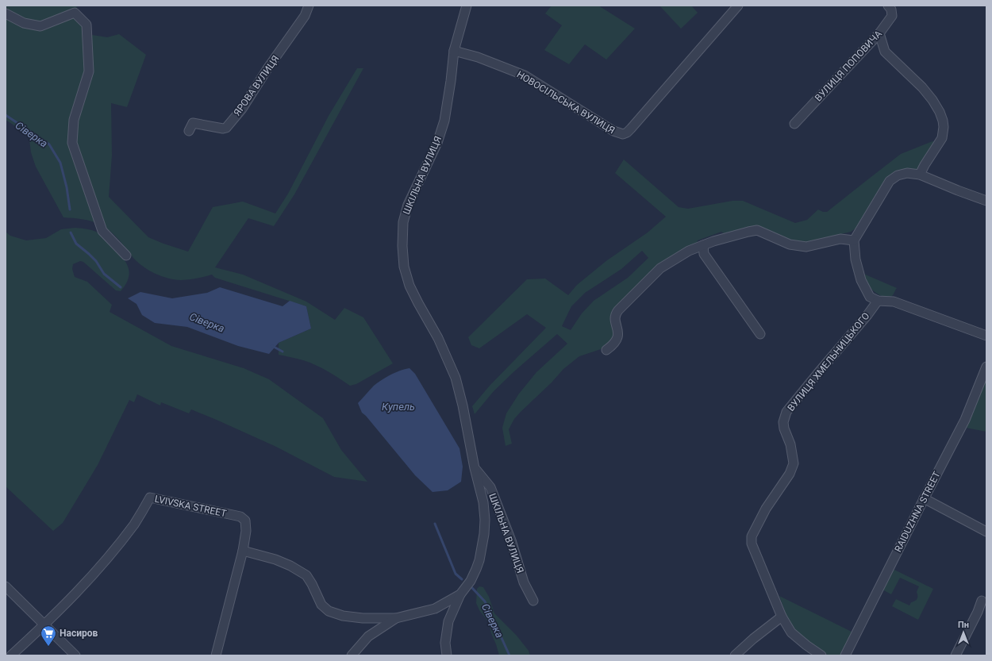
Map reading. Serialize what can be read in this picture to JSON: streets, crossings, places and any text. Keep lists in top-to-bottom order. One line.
{"streets":{"street":["ВУЛИЦЯ ПОПОВИЧА","ЯРОВА ВУЛИЦЯ","НОВОСІЛЬСЬКА ВУЛИЦЯ","ШКІЛЬНА ВУЛИЦЯ","ВУЛИЦЯ ХМЕЛЬНИЦЬКОГО","LVIVSKA STREET","RAIDUZHNA STREET"]},"crossings":[["НОВОСІЛЬСЬКА ВУЛИЦЯ","ШКІЛЬНА ВУЛИЦЯ"],["ШКІЛЬНА ВУЛИЦЯ","LVIVSKA STREET"]],"water":["Сіверка","Купель"],"places":{"supermarket":["Насиров"]},"north":"top"}
